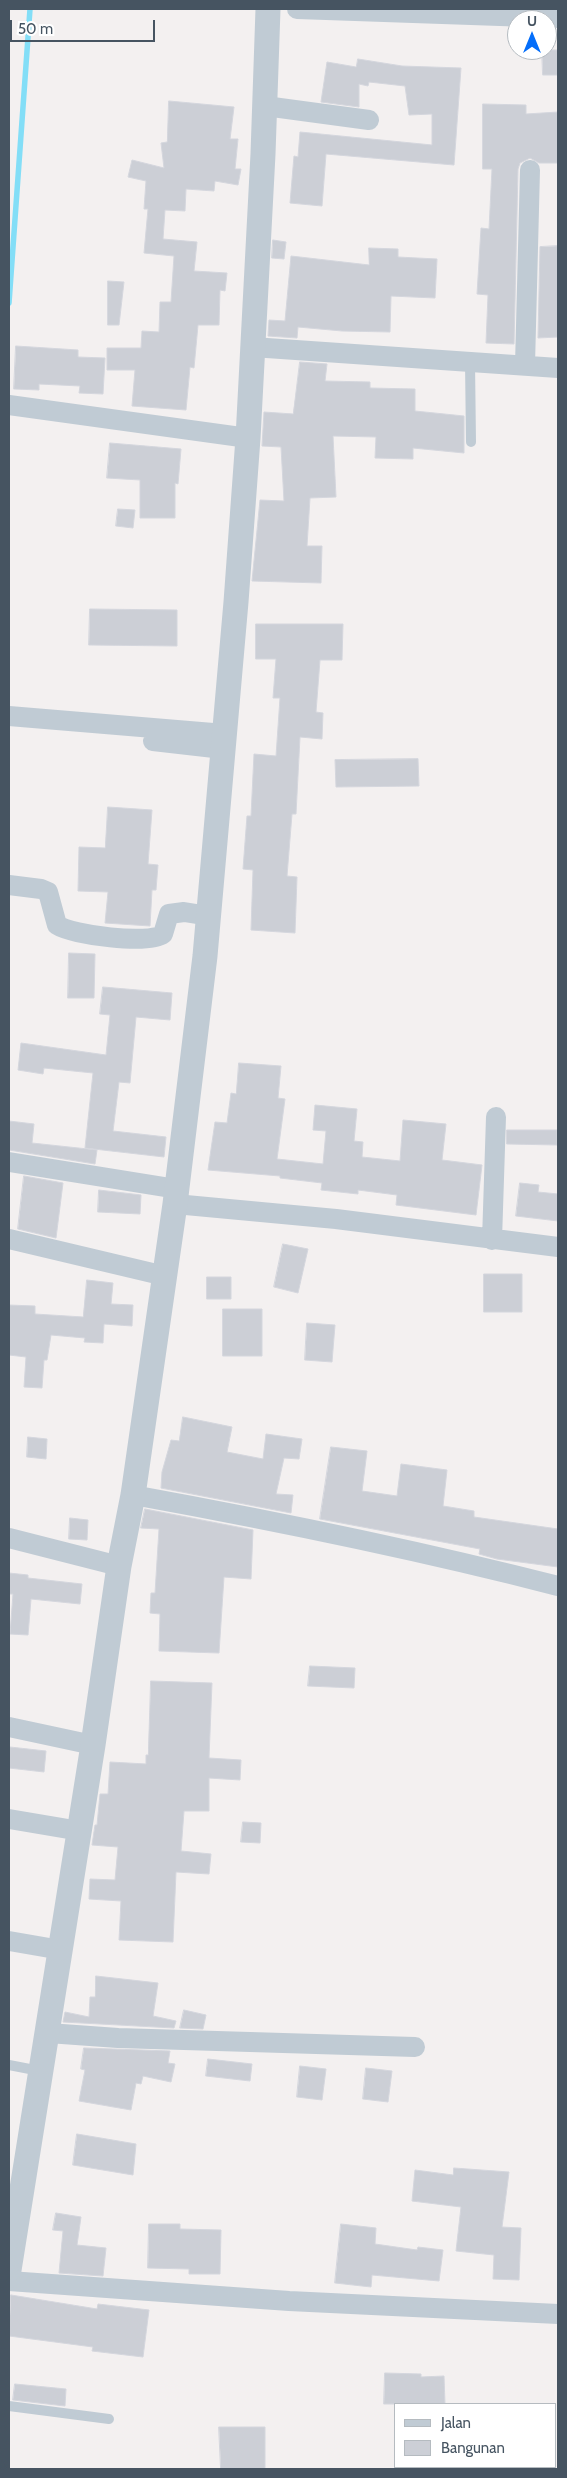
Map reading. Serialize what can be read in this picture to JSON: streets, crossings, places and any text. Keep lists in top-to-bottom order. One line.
{"legend":["Jalan","Bangunan"],"scale_bar":"50 m","north":"top"}
